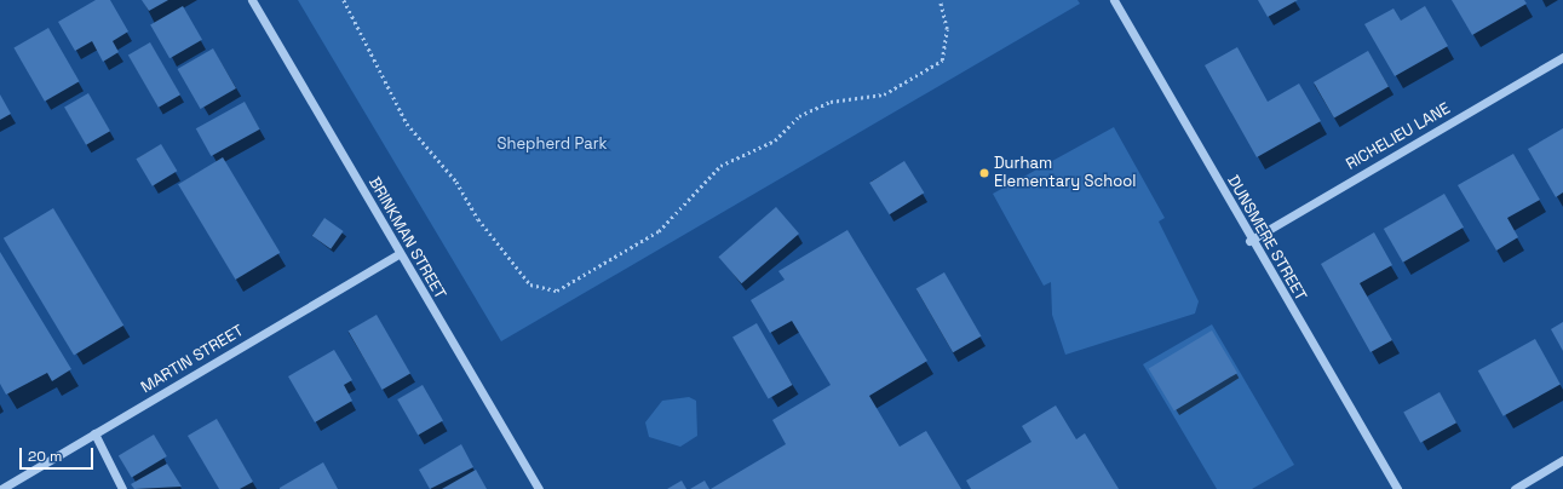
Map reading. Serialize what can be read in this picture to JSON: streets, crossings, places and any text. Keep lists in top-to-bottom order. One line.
{"streets":{"street":["RICHELIEU LANE","BRINKMAN STREET","DUNSMERE STREET","MARTIN STREET"]},"crossings":[["RICHELIEU LANE","DUNSMERE STREET"],["BRINKMAN STREET","MARTIN STREET"]],"parks":["Shepherd Park"],"places":["Durham Elementary School"],"scale_bar":"20 m"}
